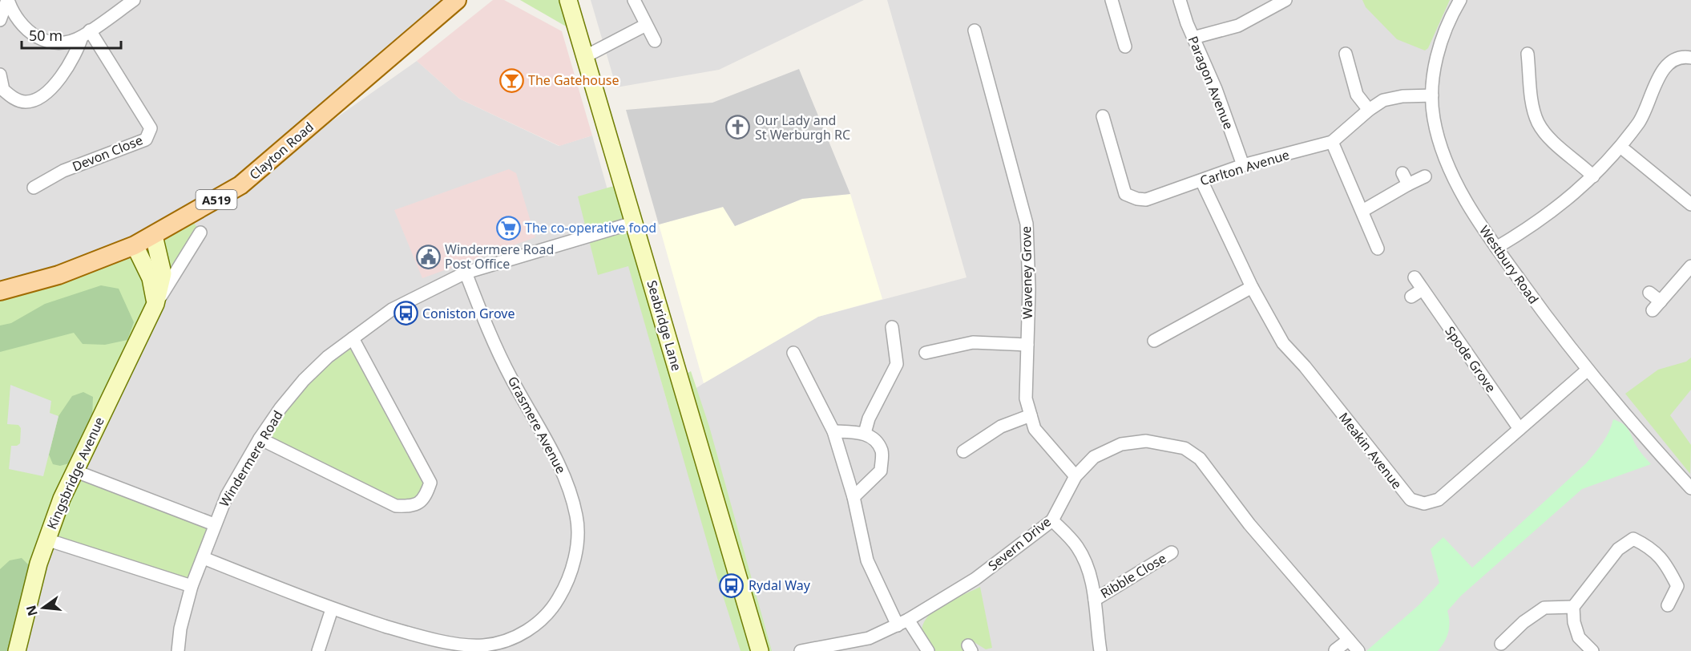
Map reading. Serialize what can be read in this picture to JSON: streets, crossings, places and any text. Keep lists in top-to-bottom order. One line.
{"streets":{"main road":["Clayton Road","A519"],"street":["Paragon Avenue","Devon Close","Carlton Avenue","Westbury Road","Waveney Grove","Seabridge Lane","Spode Grove","Grasmere Avenue","Meakin Avenue","Windermere Road","Kingsbridge Avenue","Severn Drive","Ribble Close"]},"crossings":[["Paragon Avenue","Carlton Avenue"],["Clayton Road","Kingsbridge Avenue"],["Carlton Avenue","Westbury Road"],["Carlton Avenue","Meakin Avenue"],["Westbury Road","Meakin Avenue"],["Waveney Grove","Severn Drive"],["Seabridge Lane","Windermere Road"],["Spode Grove","Meakin Avenue"],["Grasmere Avenue","Windermere Road"]],"places":{"bar":["The Gatehouse"],"church":["Our Lady and St Werburgh RC"],"supermarket":["The co-operative food"],"public building":["Windermere Road Post Office"],"bus stop":["Coniston Grove","Rydal Way"]},"scale_bar":"50 m","north":"left"}
